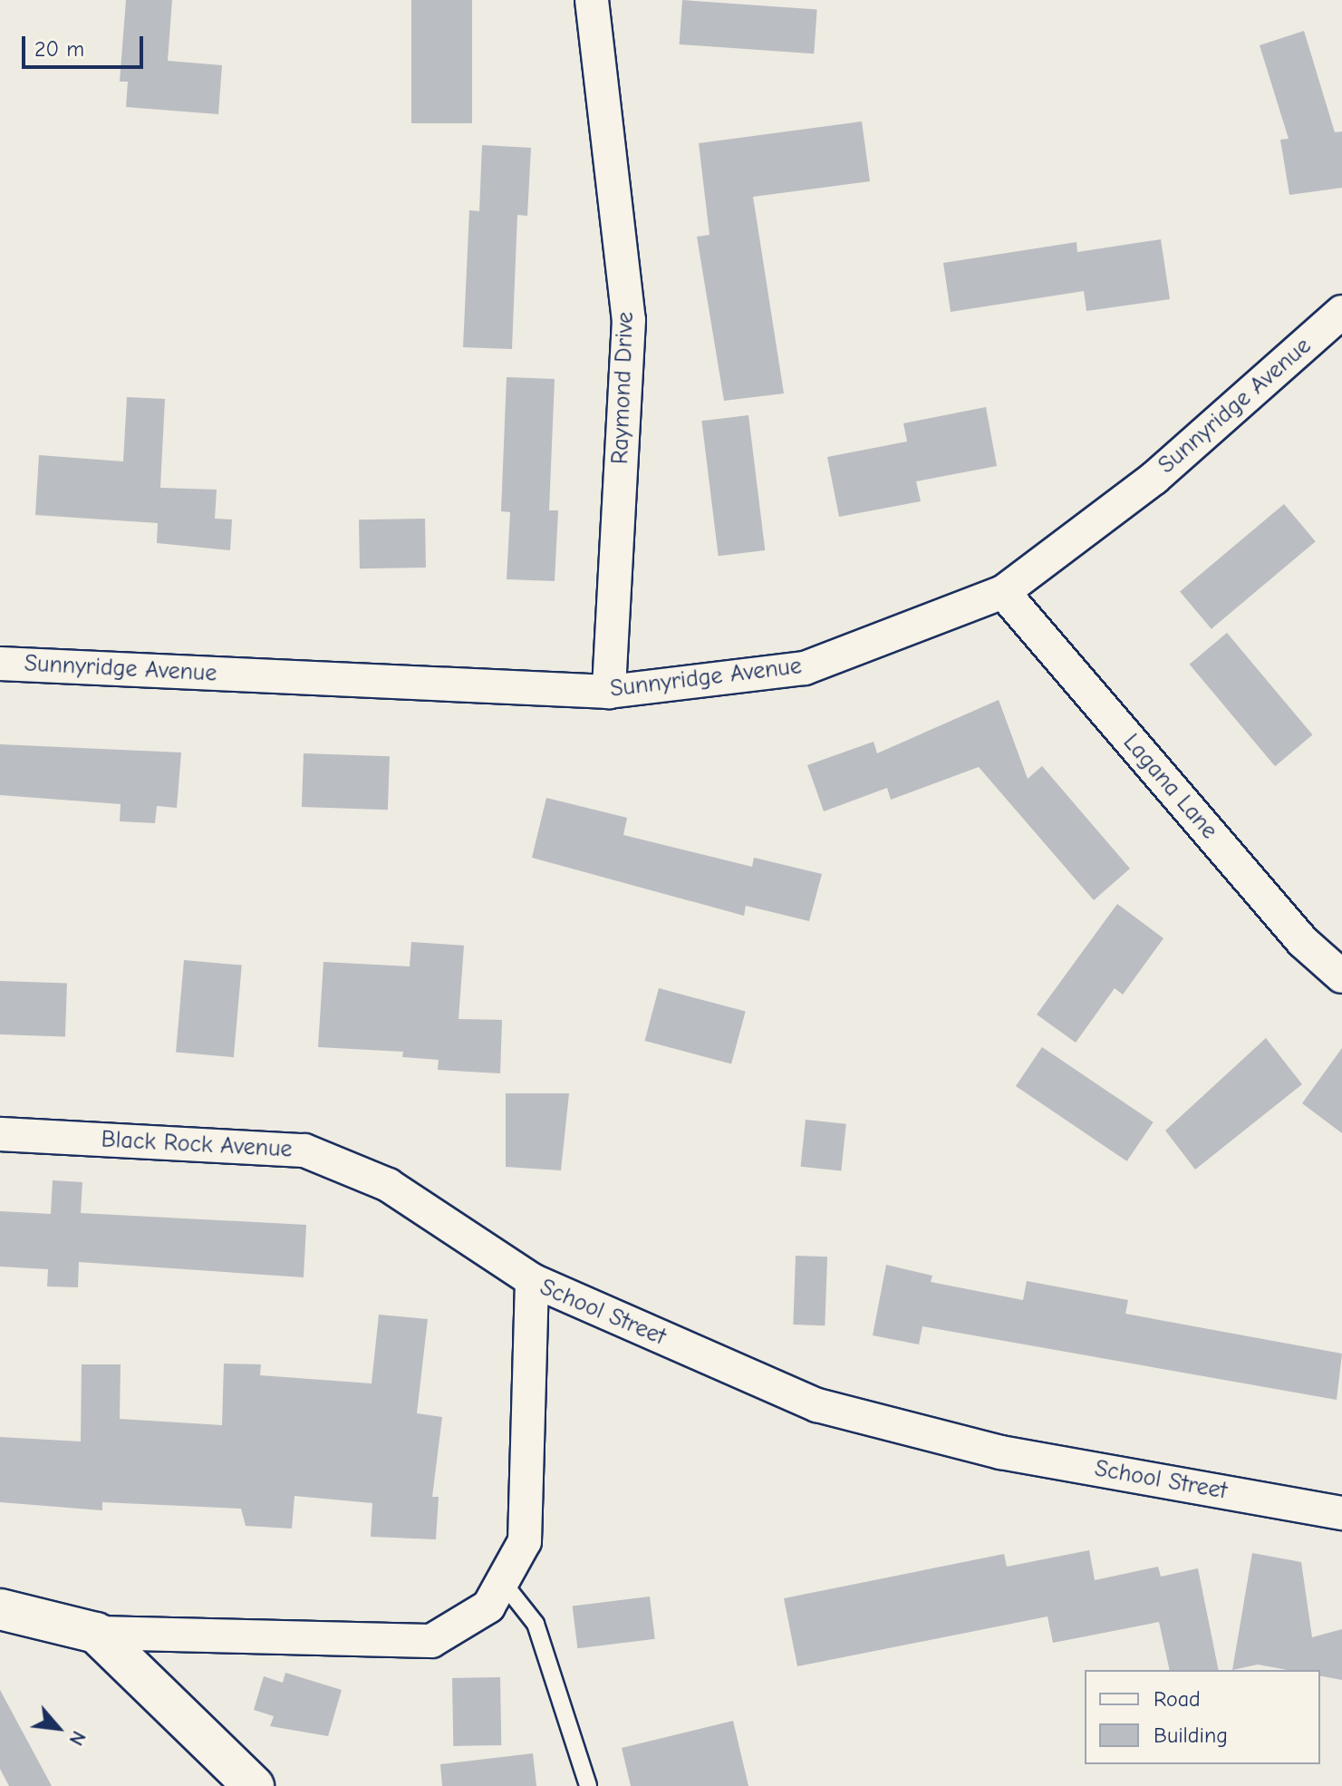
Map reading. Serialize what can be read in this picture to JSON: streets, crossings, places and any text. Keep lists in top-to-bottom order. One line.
{"streets":{"street":["Raymond Drive","Sunnyridge Avenue","Lagana Lane","Black Rock Avenue","School Street"]},"crossings":[["Raymond Drive","Sunnyridge Avenue"],["Sunnyridge Avenue","Lagana Lane"],["Black Rock Avenue","School Street"]],"legend":["Road","Building"],"scale_bar":"20 m","north":"bottom right"}
